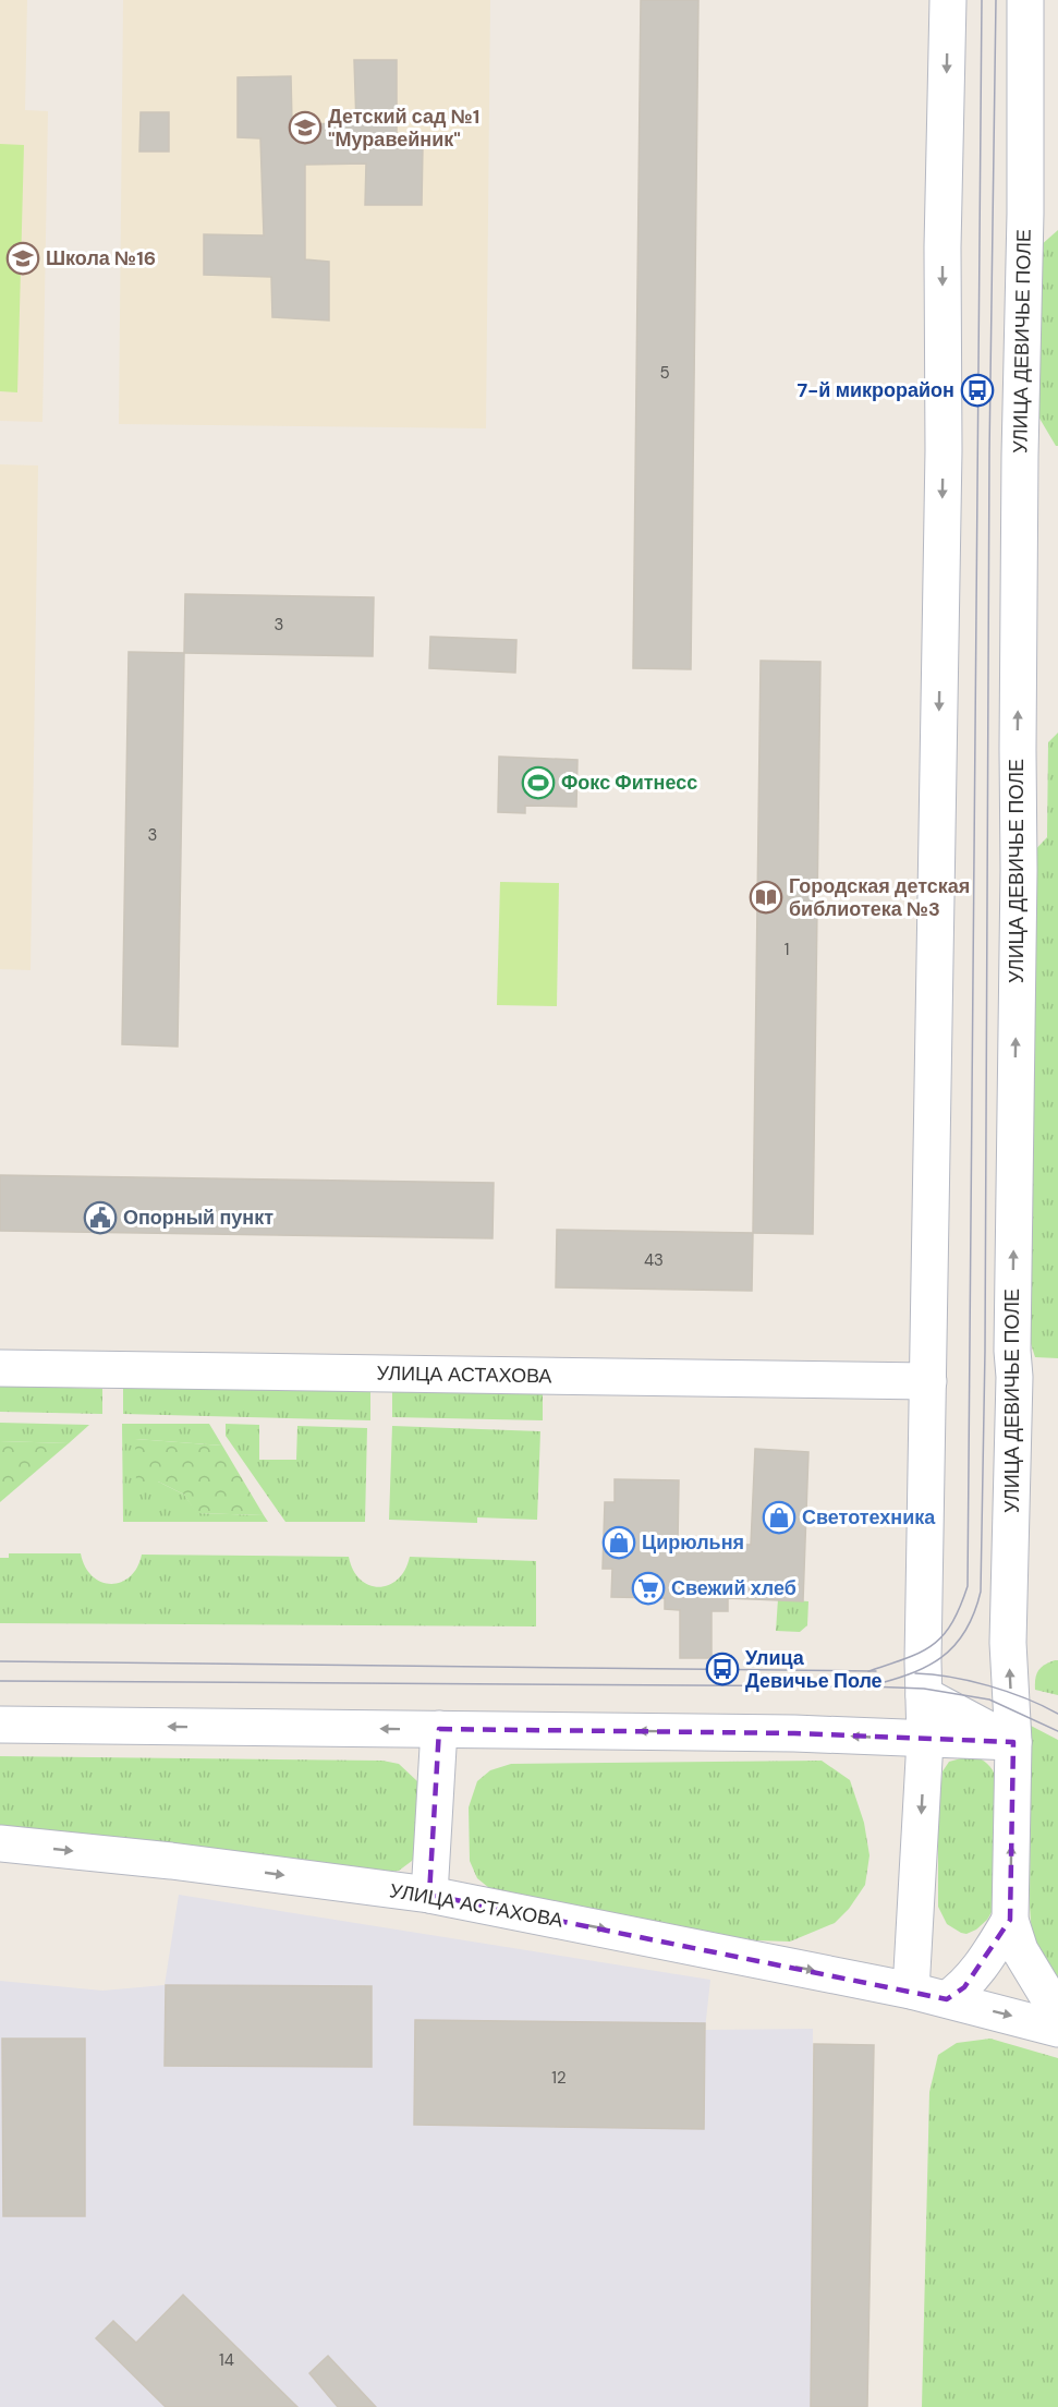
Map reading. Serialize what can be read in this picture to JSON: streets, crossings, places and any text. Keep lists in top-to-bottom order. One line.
{"streets":{"main road":["УЛИЦА ДЕВИЧЬЕ ПОЛЕ","УЛИЦА АСТАХОВА"]},"places":{"school or university":["Детский сад №1 \"Муравейник\"","Школа №16"],"bus stop":["7-й микрорайон","Улица Девичье Поле"],"sports":["Фокс Фитнесс"],"library":["Городская детская библиотека №3"],"public building":["Опорный пункт"],"shop":["Светотехника","Цирюльня"],"supermarket":["Свежий хлеб"]},"house_numbers":["5","3","3","1","43","12","14"]}
